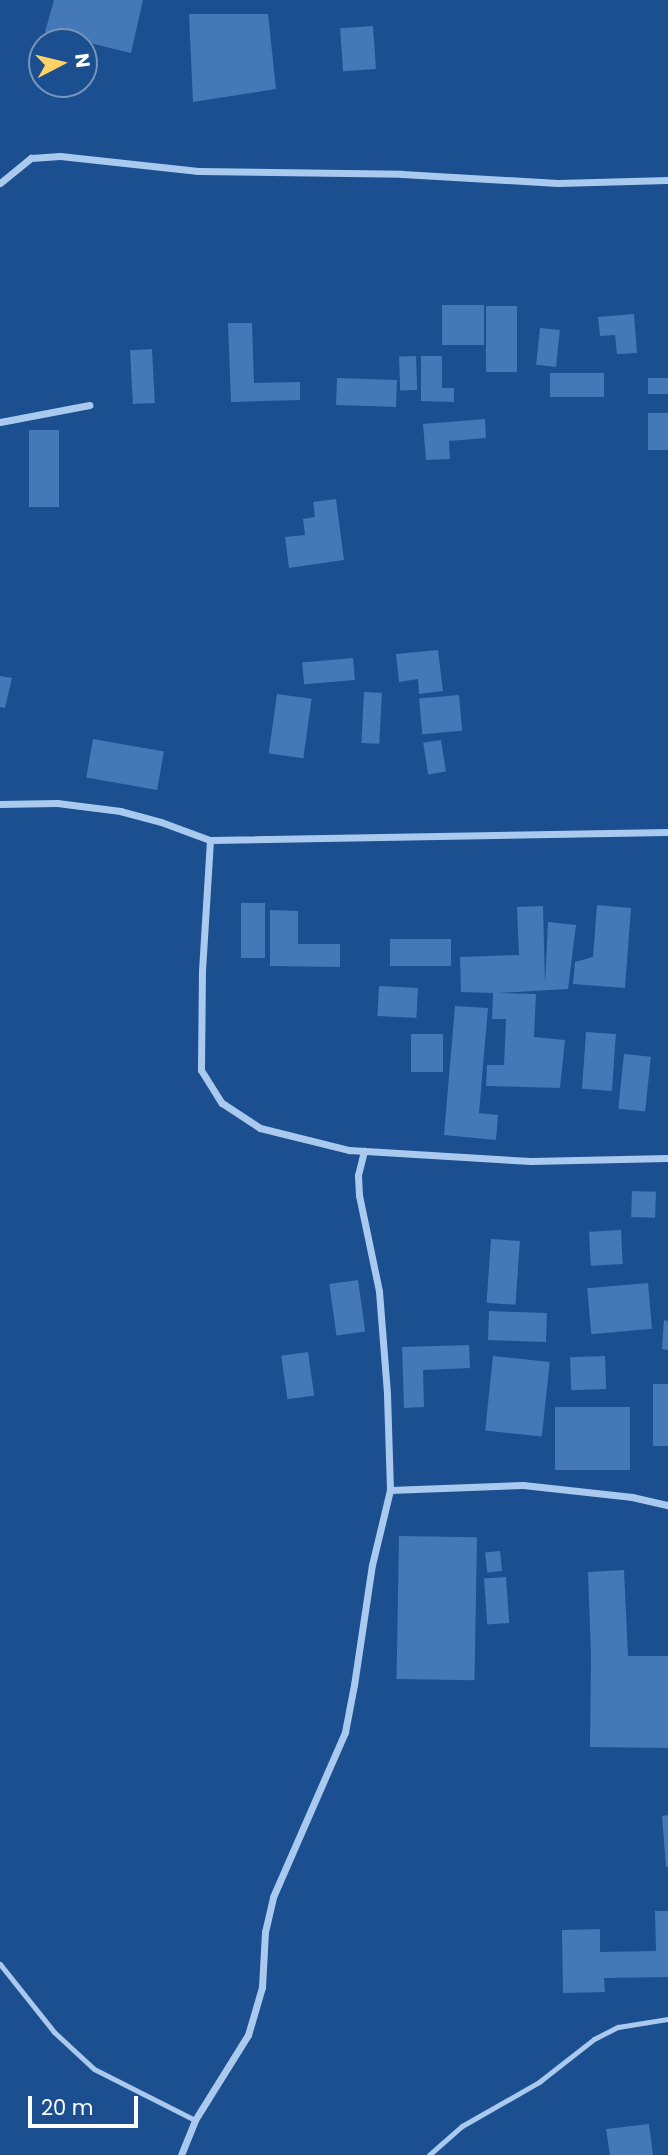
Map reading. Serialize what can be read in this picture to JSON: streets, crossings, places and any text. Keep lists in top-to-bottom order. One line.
{"scale_bar":"20 m","north":"right"}
